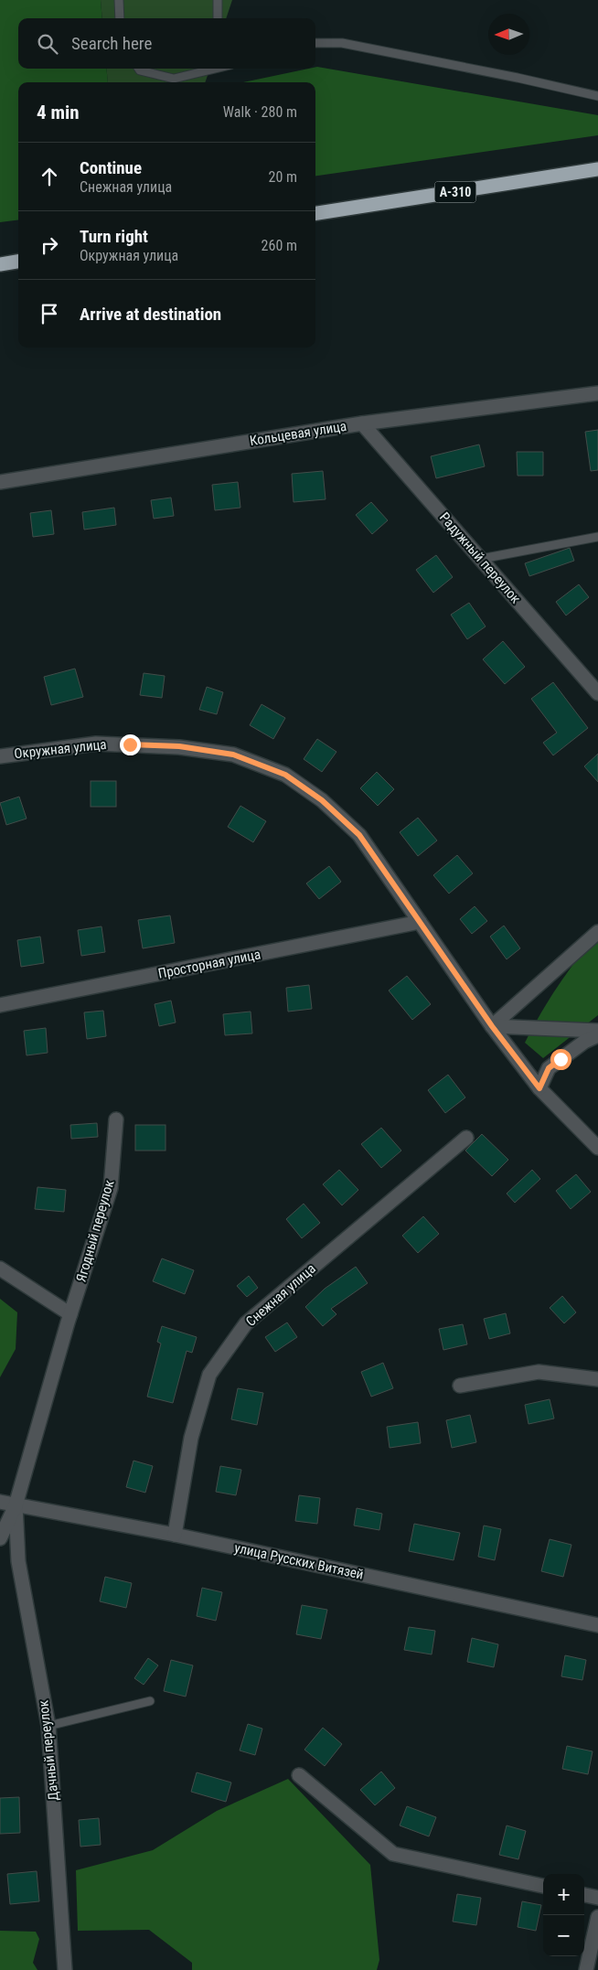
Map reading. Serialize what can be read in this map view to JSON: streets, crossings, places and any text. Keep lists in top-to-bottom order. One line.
{"streets":{"highway":["А-310"],"street":["Кольцевая улица","Радужный переулок","Окружная улица","Просторная улица","Ягодный переулок","Снежная улица","улица Русских Витязей","Дачный переулок"]},"crossings":[["Кольцевая улица","Радужный переулок"],["Окружная улица","Просторная улица"],["Ягодный переулок","улица Русских Витязей"],["Ягодный переулок","Дачный переулок"],["Снежная улица","улица Русских Витязей"],["улица Русских Витязей","Дачный переулок"]],"north":"left","page":{"search":"Search here","heading":["4 min","Walk · 280 m"],"list":[["Continue","Снежная улица","20 m"],["Turn right","Окружная улица","260 m"],"Arrive at destination"],"map_buttons":["+","−"]}}
